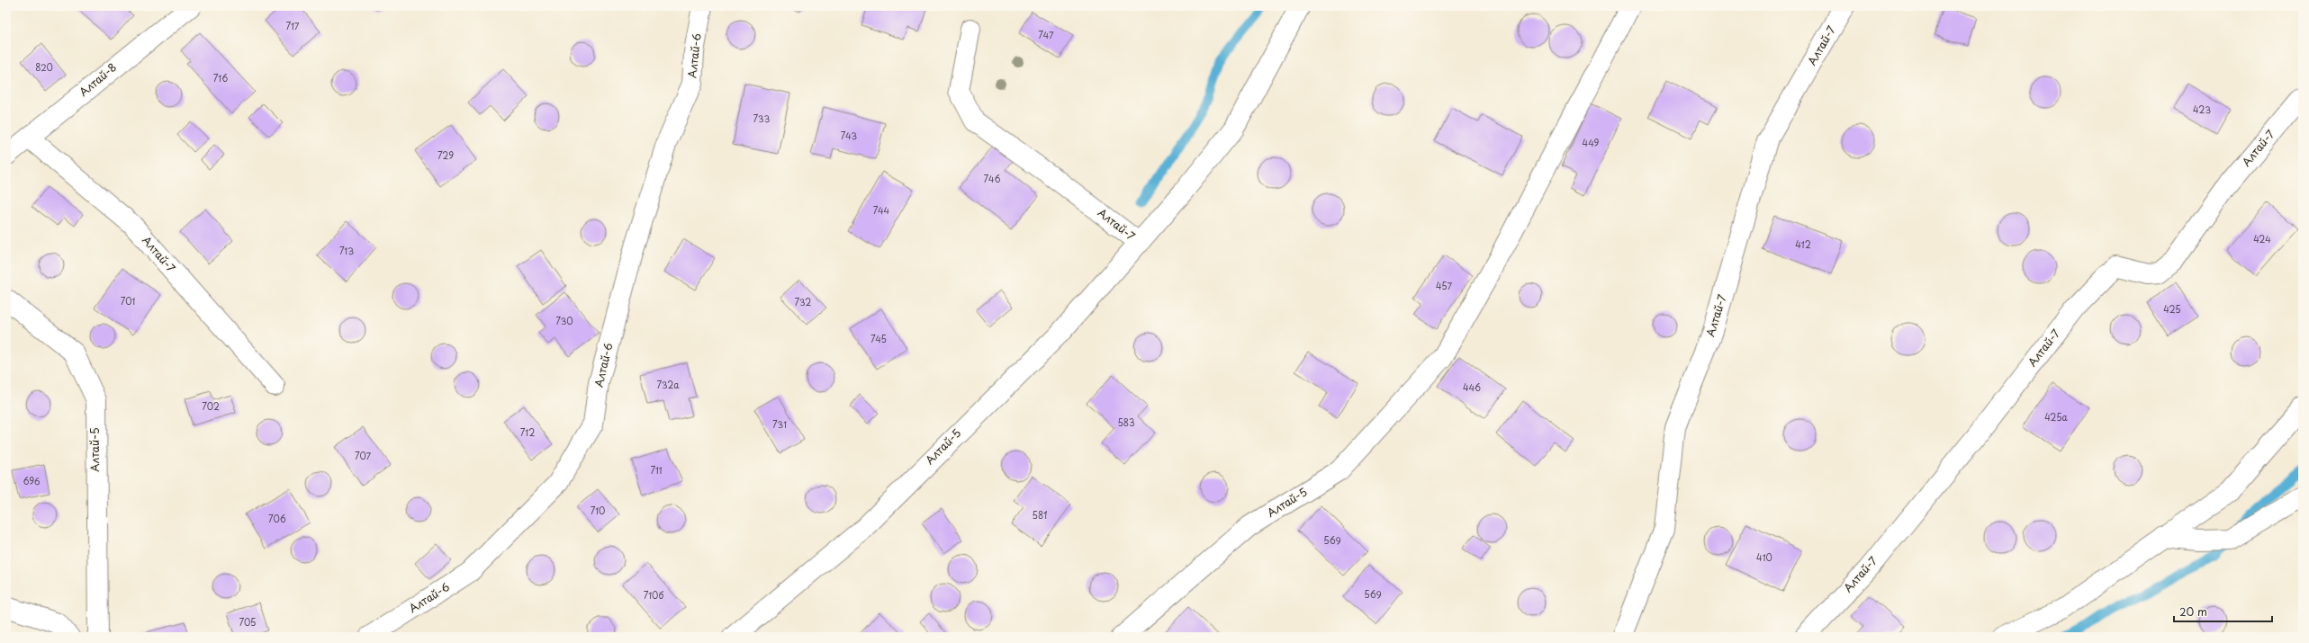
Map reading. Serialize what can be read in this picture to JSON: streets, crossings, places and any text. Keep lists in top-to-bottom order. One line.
{"streets":{"street":["Алтай-7","Алтай-6","Алтай-8","Алтай-5"]},"crossings":[["Алтай-7","Алтай-8"],["Алтай-7","Алтай-5"]],"house_numbers":["717","747","820","716","423","733","743","449","729","746","744","424","412","713","457","701","732","425","730","745","732а","446","702","425а","583","731","712","707","711","696","710","581","706","569","410","569","710б","705"],"scale_bar":"20 m"}
